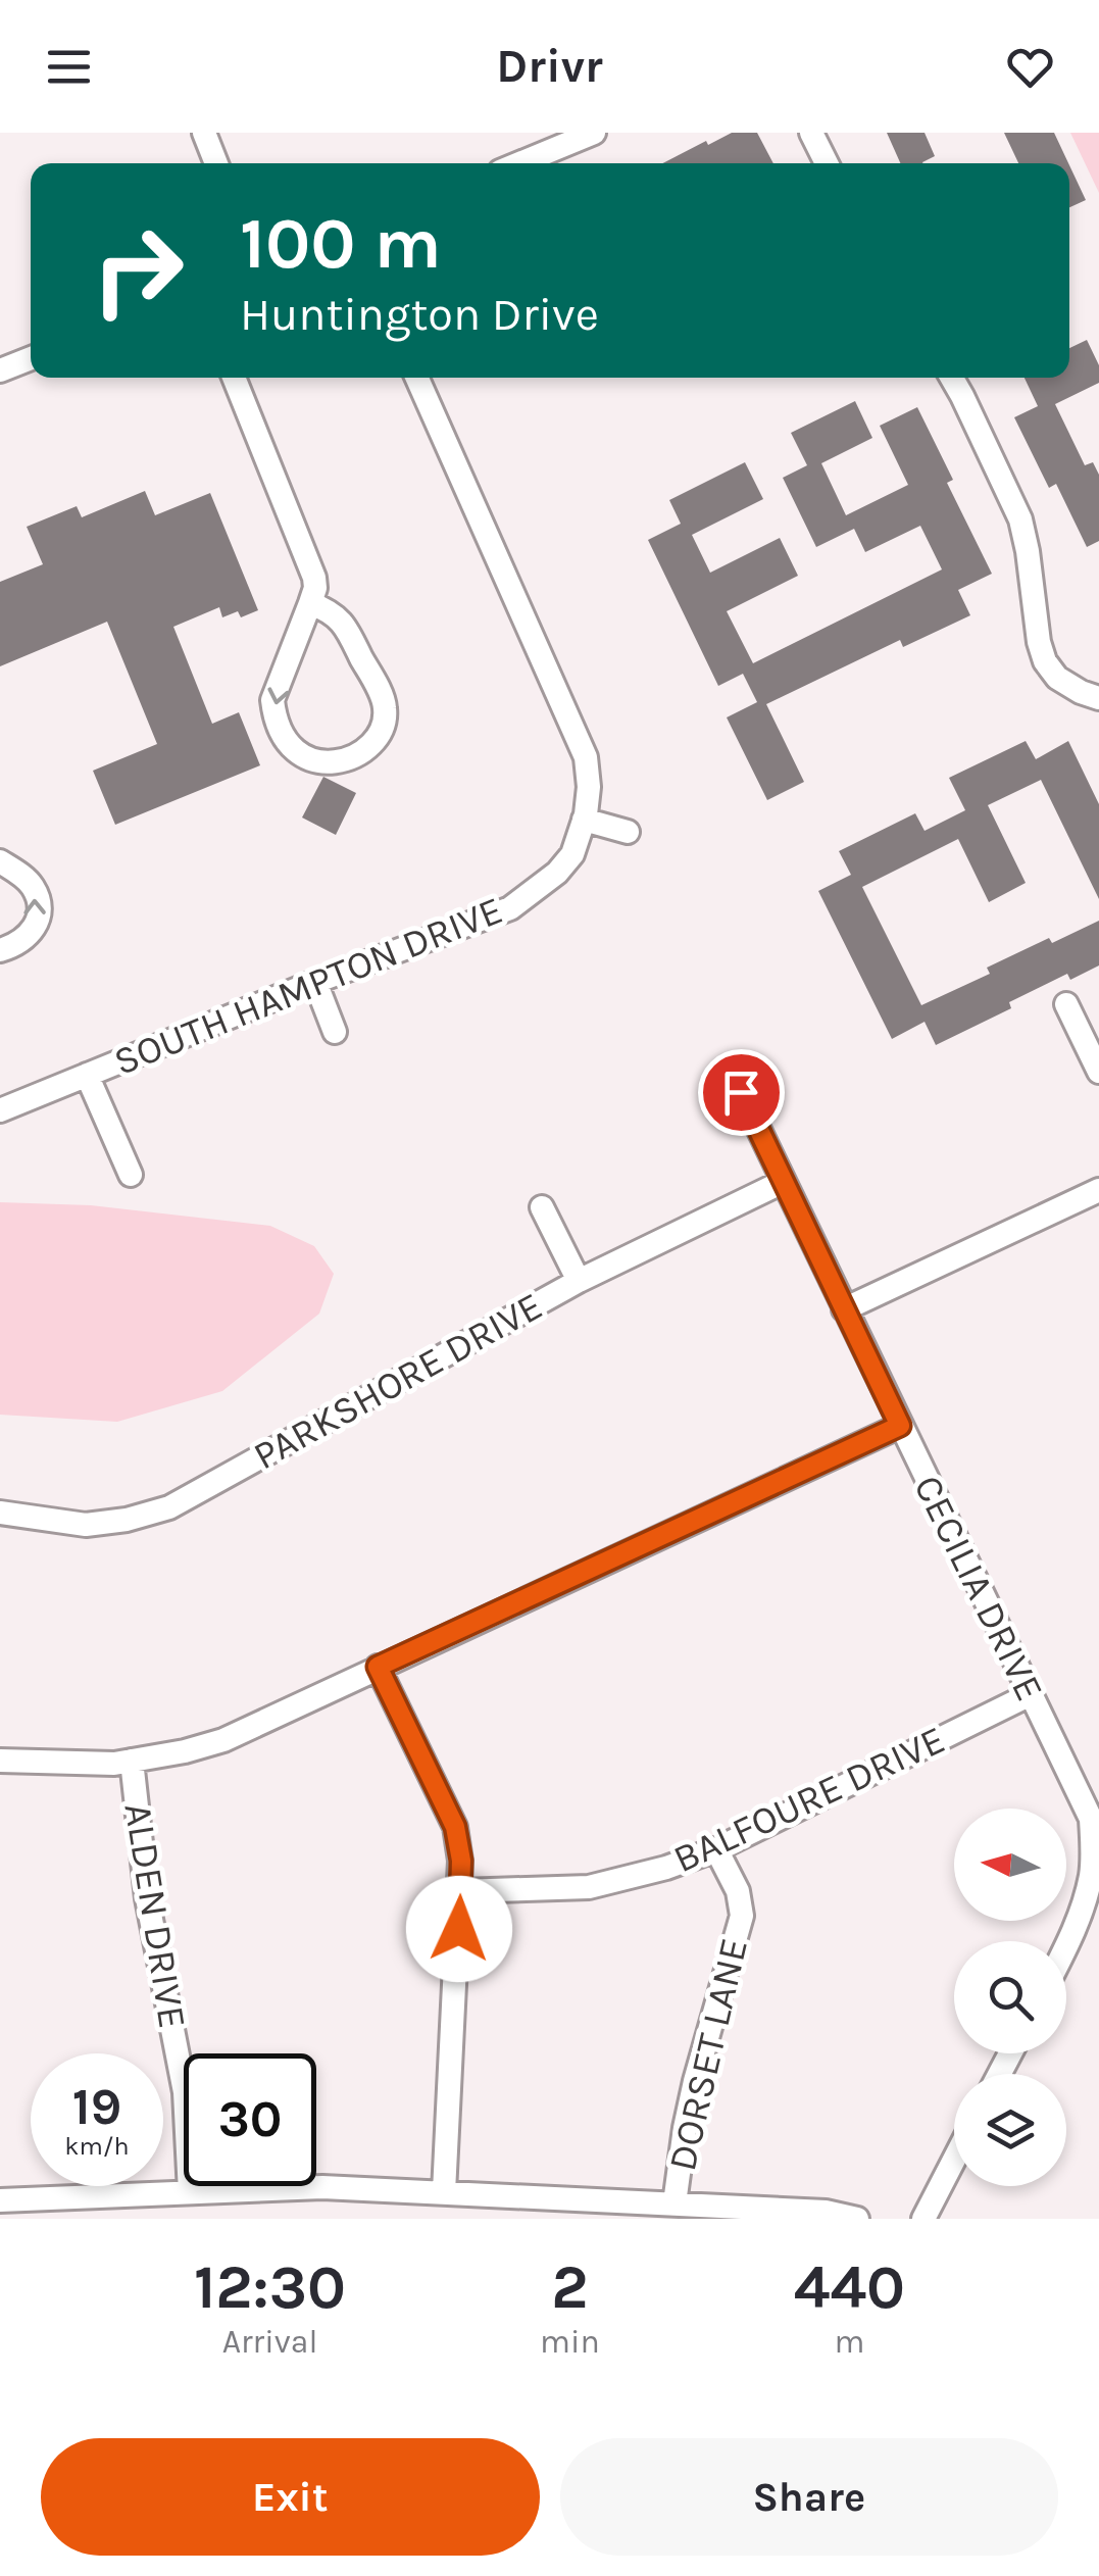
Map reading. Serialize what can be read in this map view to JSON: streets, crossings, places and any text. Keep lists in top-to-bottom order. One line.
{"streets":{"street":["SOUTH HAMPTON DRIVE","PARKSHORE DRIVE","CECILIA DRIVE","BALFOURE DRIVE","ALDEN DRIVE","DORSET LANE"]},"crossings":[["PARKSHORE DRIVE","CECILIA DRIVE"],["CECILIA DRIVE","BALFOURE DRIVE"],["BALFOURE DRIVE","DORSET LANE"]],"north":"left","page":{"header":"Drivr","turn":["100 m","Huntington Drive"],"speed":"19 km/h","limit":"30","eta":["12:30","Arrival","2","min","440","m"],"buttons":["Exit","Share"]}}
